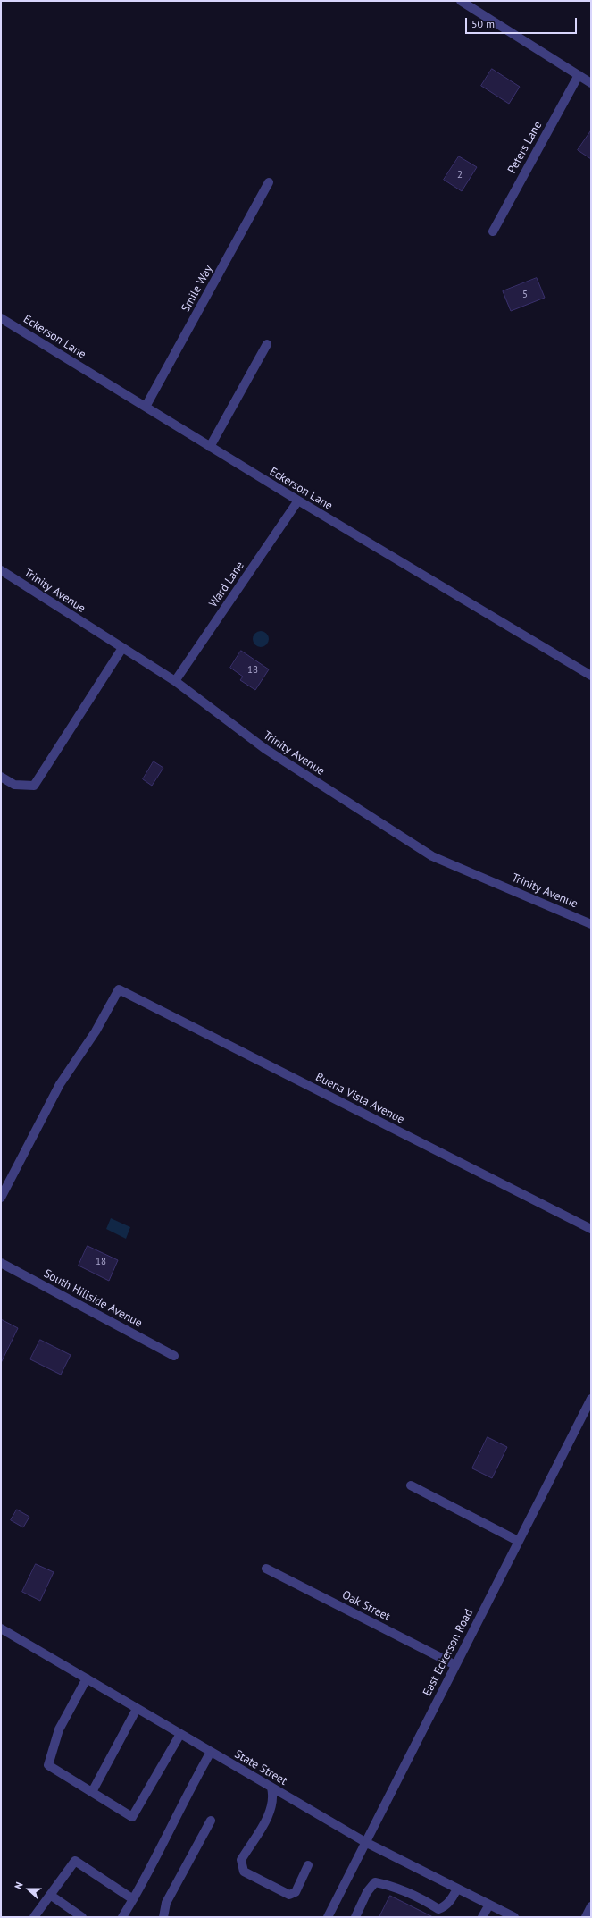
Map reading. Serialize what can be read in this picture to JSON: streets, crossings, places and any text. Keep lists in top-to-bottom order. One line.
{"streets":{"street":["Peters Lane","Smile Way","Eckerson Lane","Ward Lane","Trinity Avenue","Buena Vista Avenue","South Hillside Avenue","Oak Street","East Eckerson Road","State Street"]},"crossings":[["Smile Way","Eckerson Lane"],["Eckerson Lane","Ward Lane"],["Ward Lane","Trinity Avenue"],["Oak Street","East Eckerson Road"],["East Eckerson Road","State Street"]],"house_numbers":["2","5","18","18"],"scale_bar":"50 m","north":"left"}
